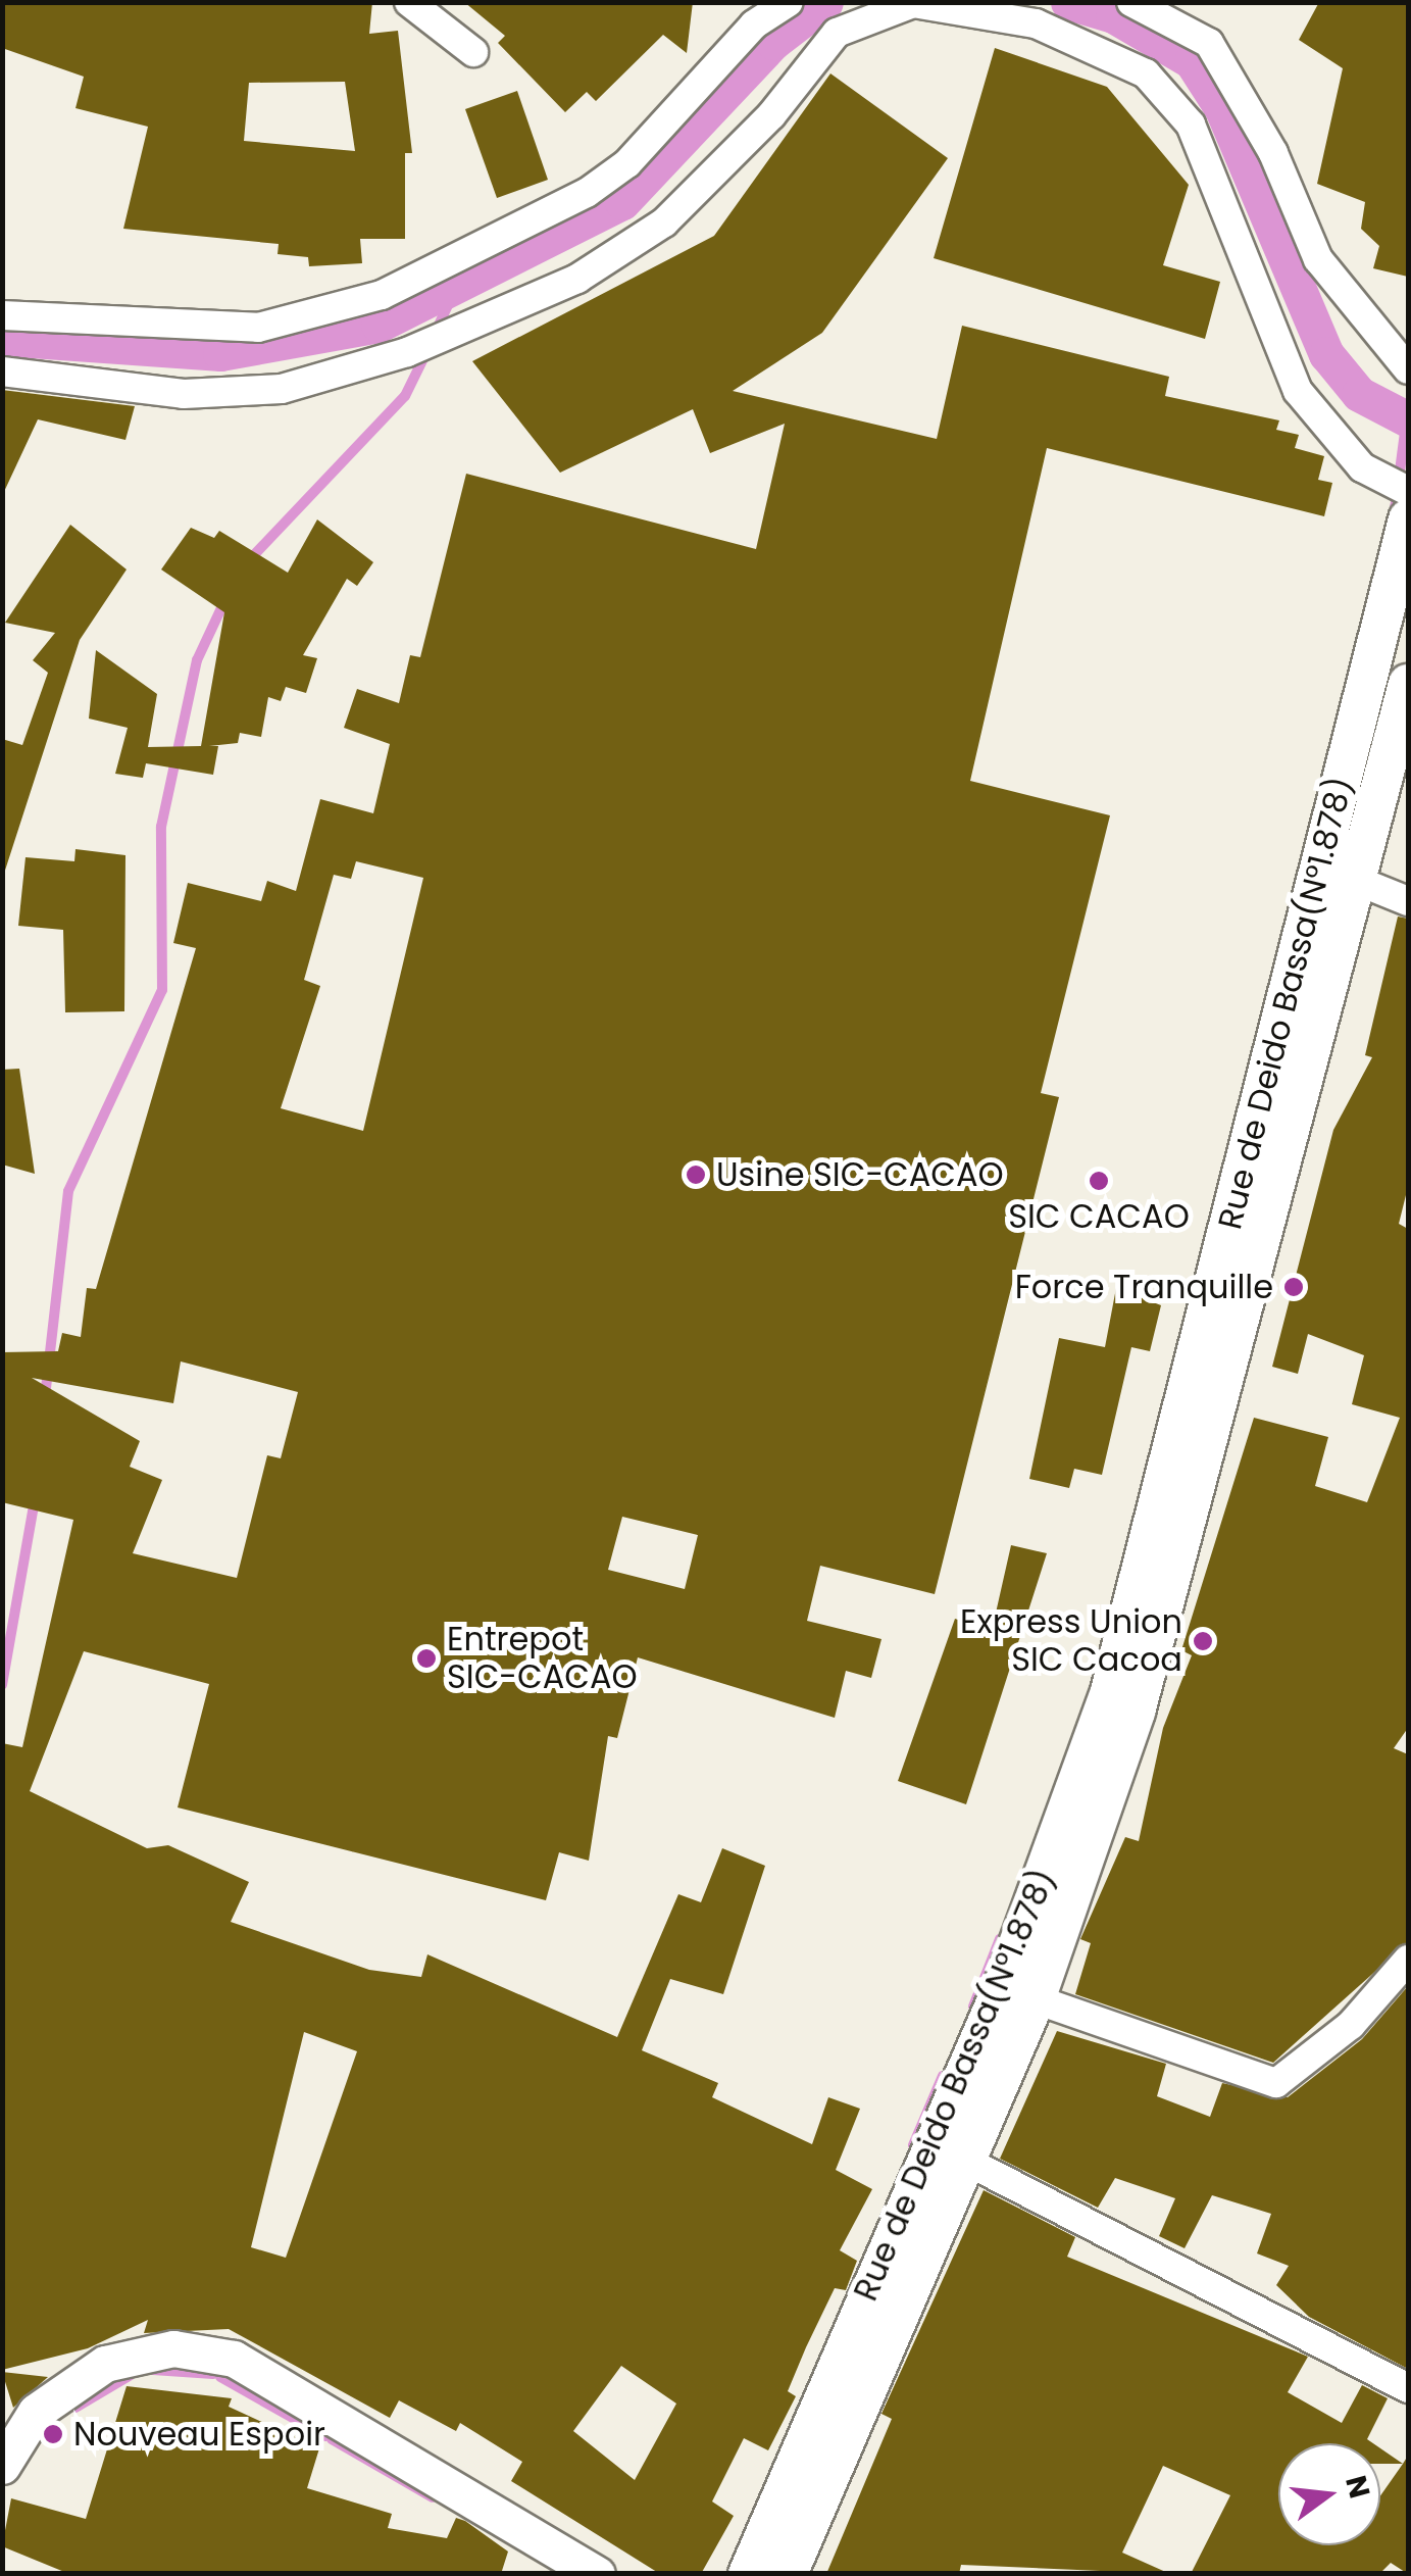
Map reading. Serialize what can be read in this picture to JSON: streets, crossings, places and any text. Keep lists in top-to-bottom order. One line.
{"streets":{"main road":["Rue de Deido Bassa(N°1.878)"]},"places":["Usine SIC-CACAO","SIC CACAO","Force Tranquille","Express Union SIC Cacoa","Entrepot SIC-CACAO","Nouveau Espoir"],"north":"right"}
